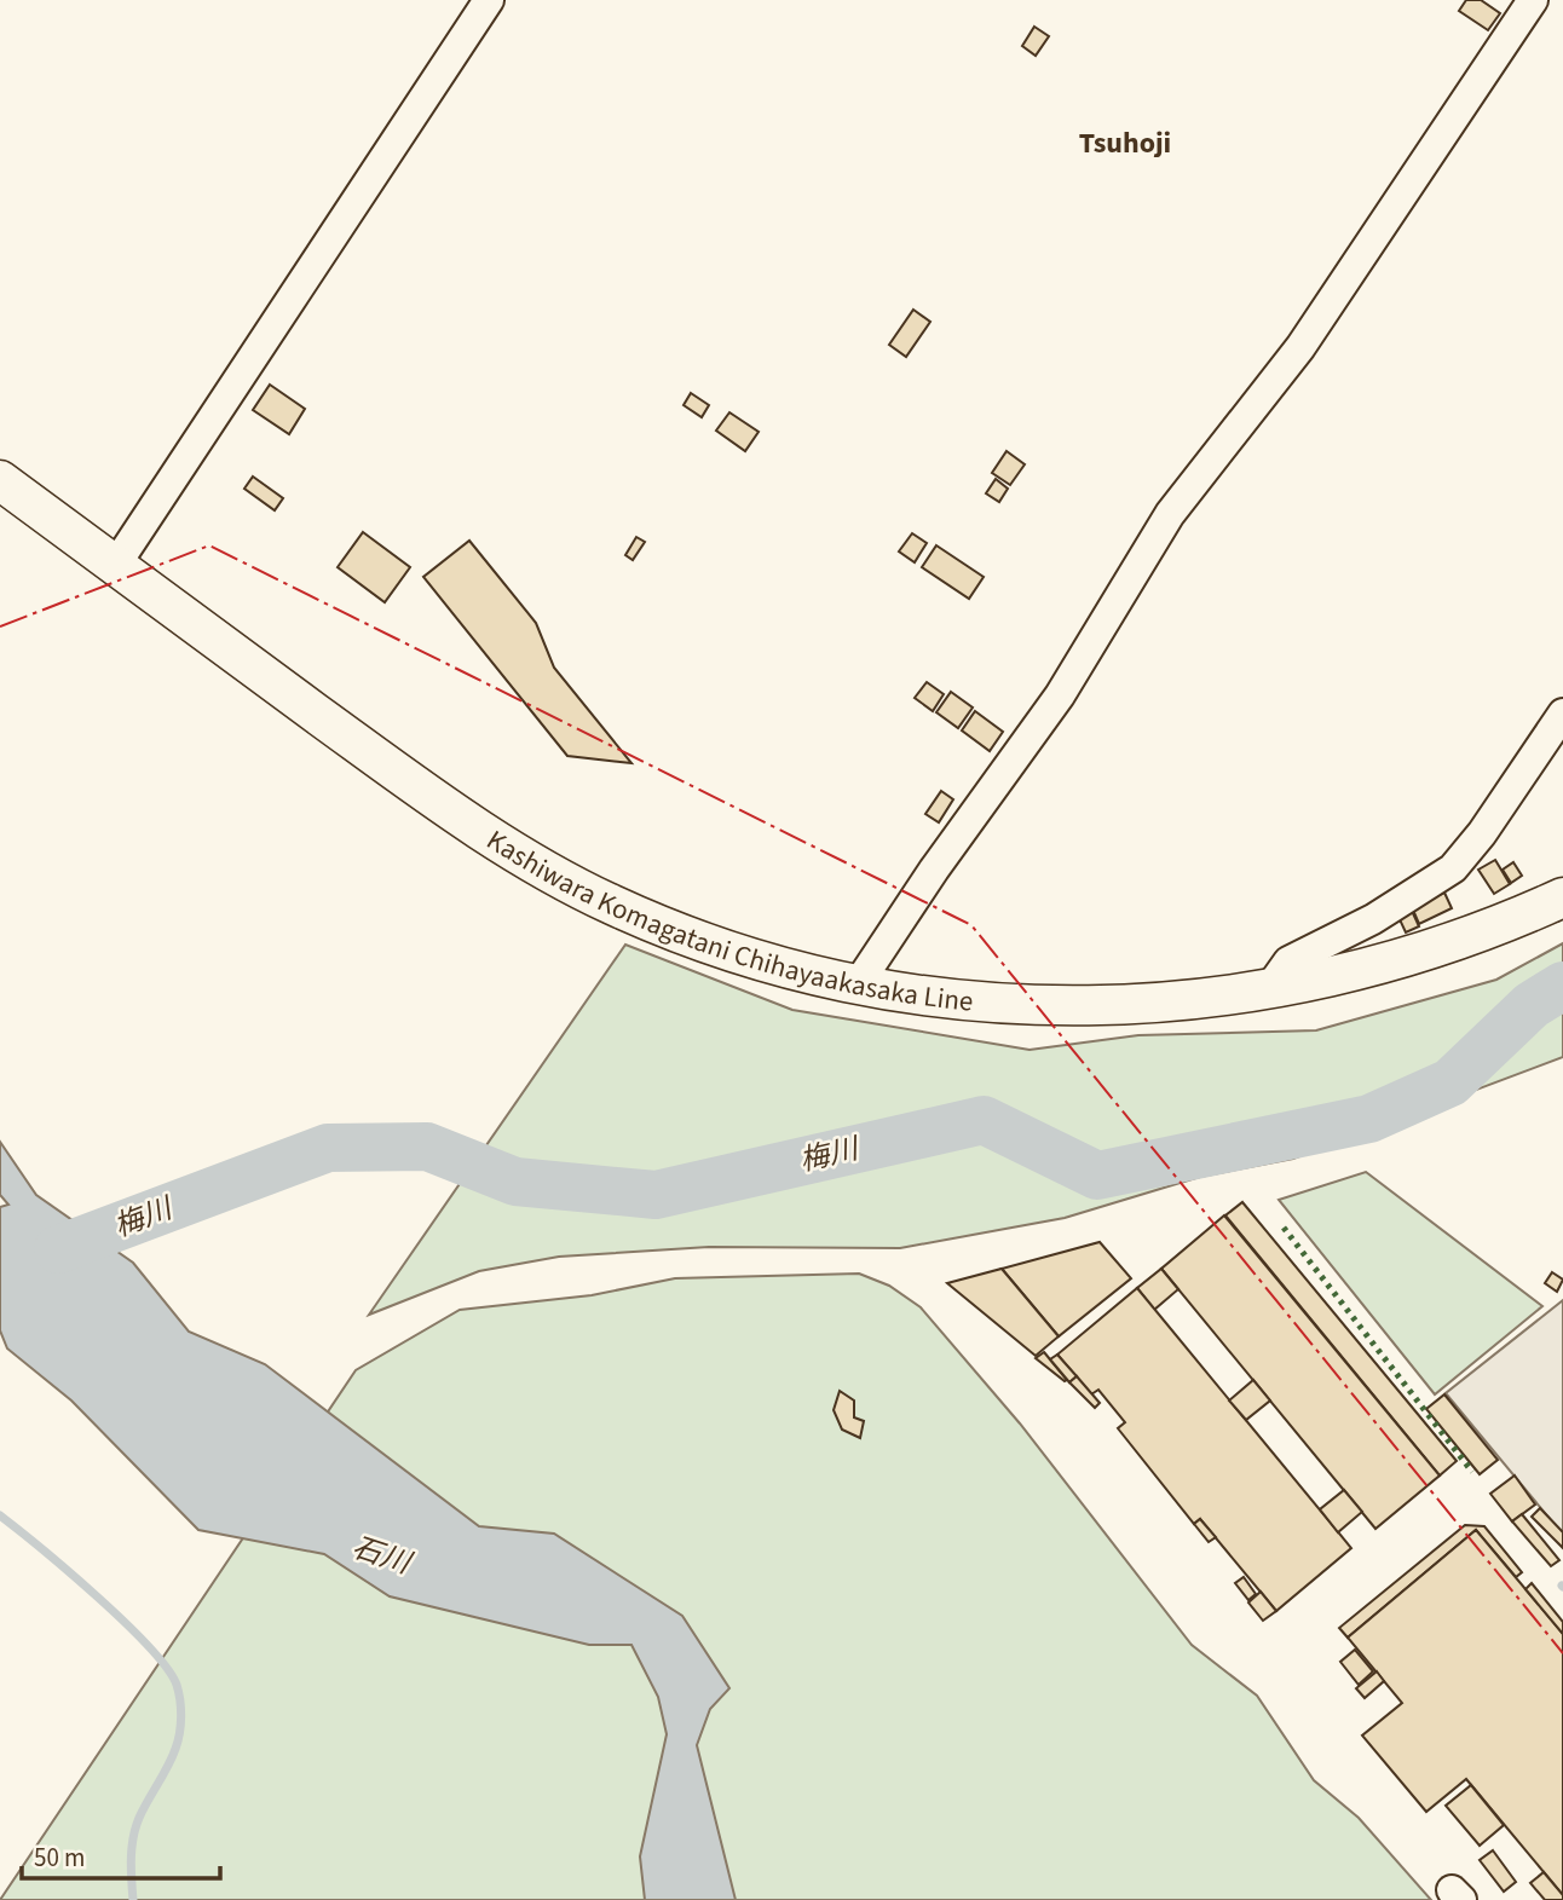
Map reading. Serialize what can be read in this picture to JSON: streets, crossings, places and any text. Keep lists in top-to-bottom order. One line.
{"streets":{"main road":["Kashiwara Komagatani Chihayaakasaka Line"]},"districts":["Tsuhoji"],"water":["梅川","石川"],"scale_bar":"50 m"}
